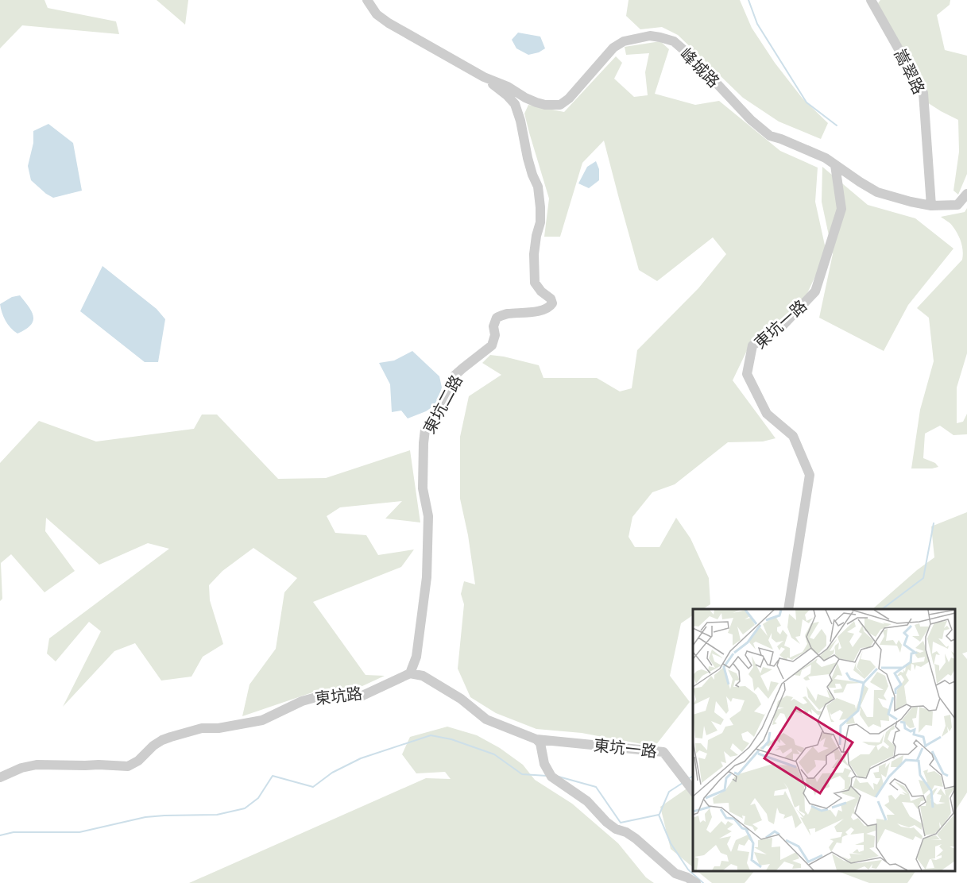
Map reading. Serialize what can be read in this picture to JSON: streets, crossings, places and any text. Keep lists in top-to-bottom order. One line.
{"streets":{"street":["峰城路","嵩翠路","東坑一路","東坑二路","東坑路"]},"crossings":[["峰城路","嵩翠路"],["峰城路","東坑一路"],["峰城路","東坑二路"],["東坑二路","東坑路"]]}
